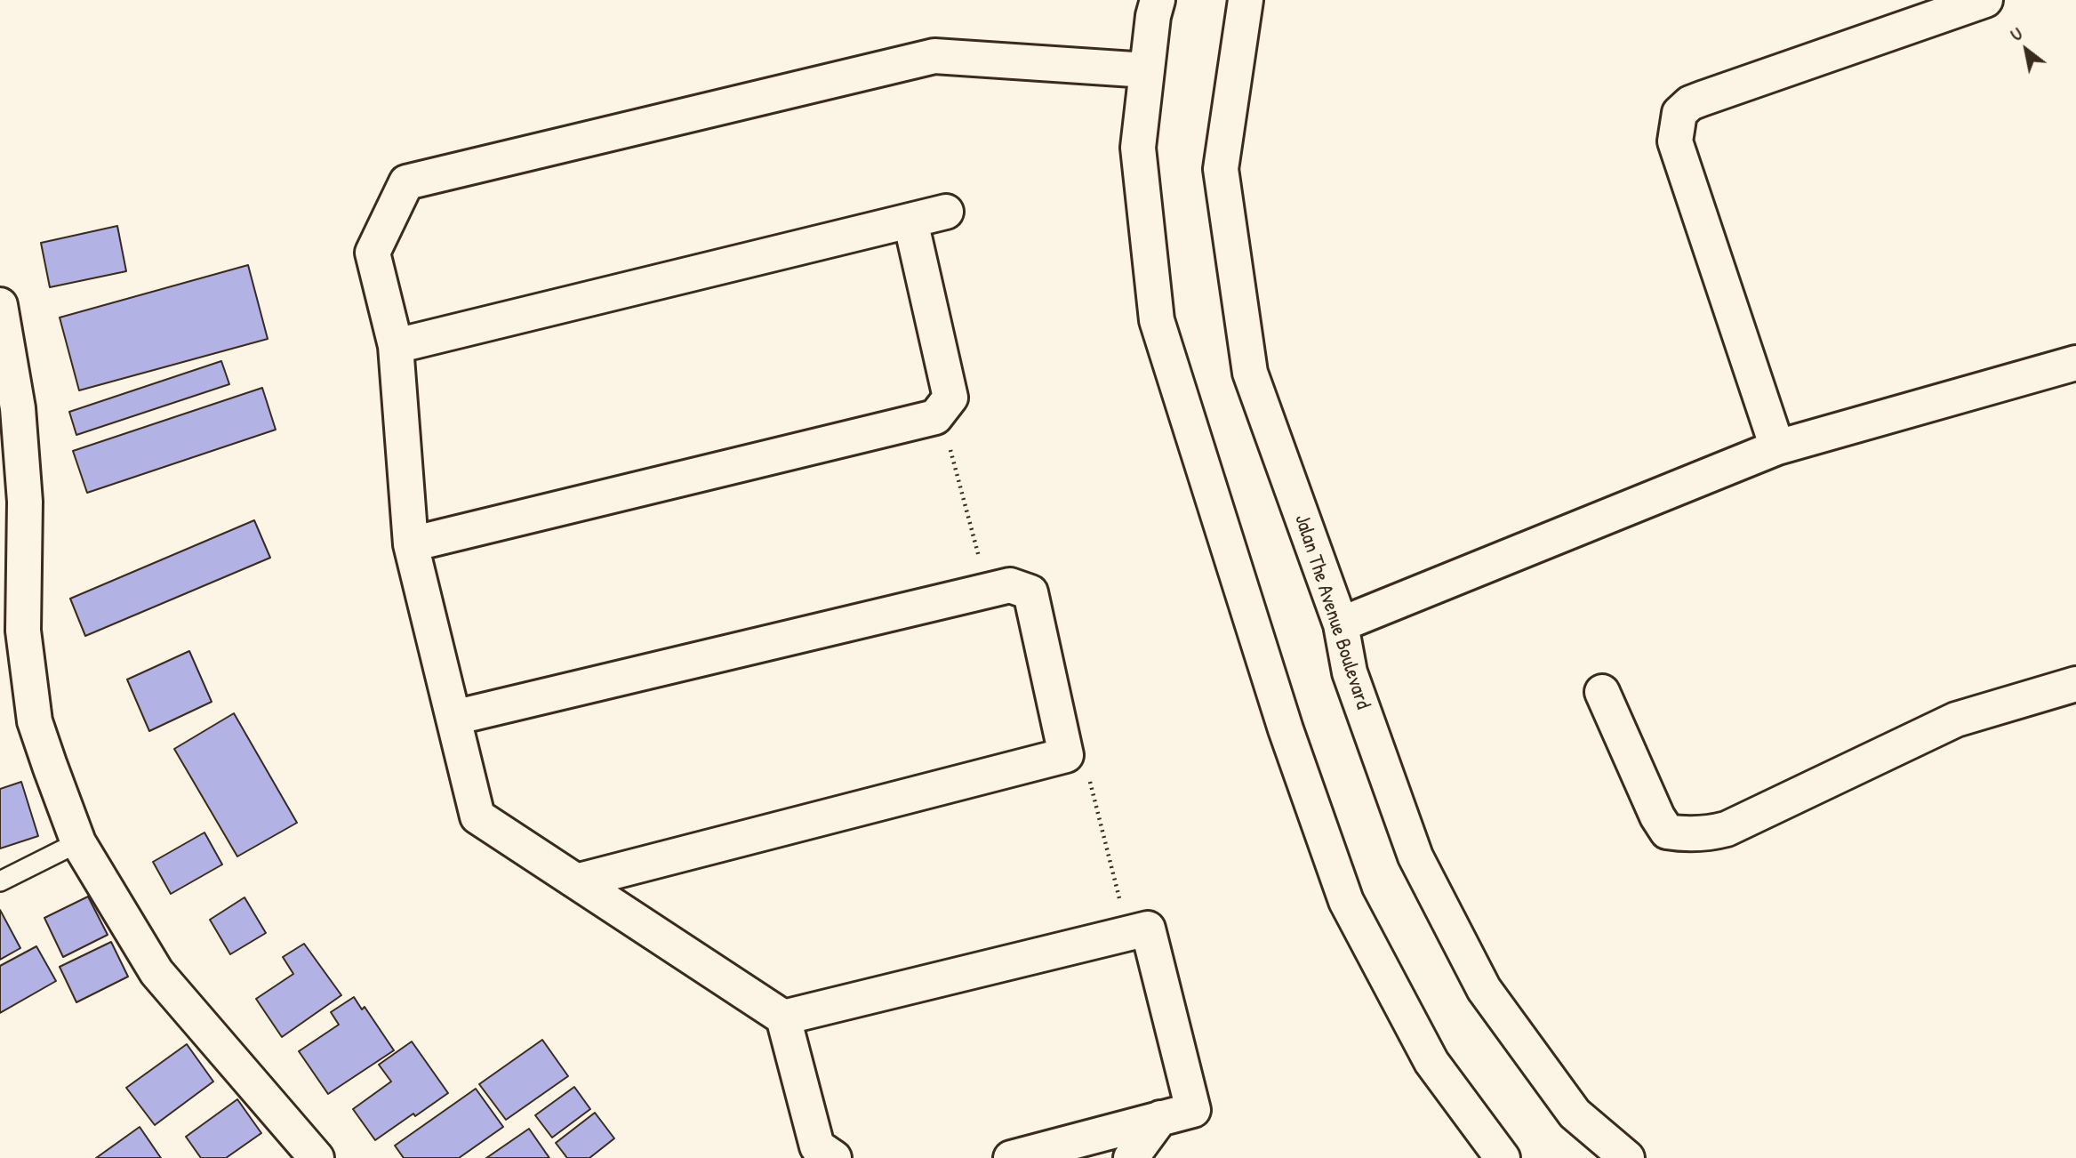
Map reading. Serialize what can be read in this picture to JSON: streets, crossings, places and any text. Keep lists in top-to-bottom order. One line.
{"streets":{"street":["Jalan The Avenue Boulevard"]},"north":"top left"}
